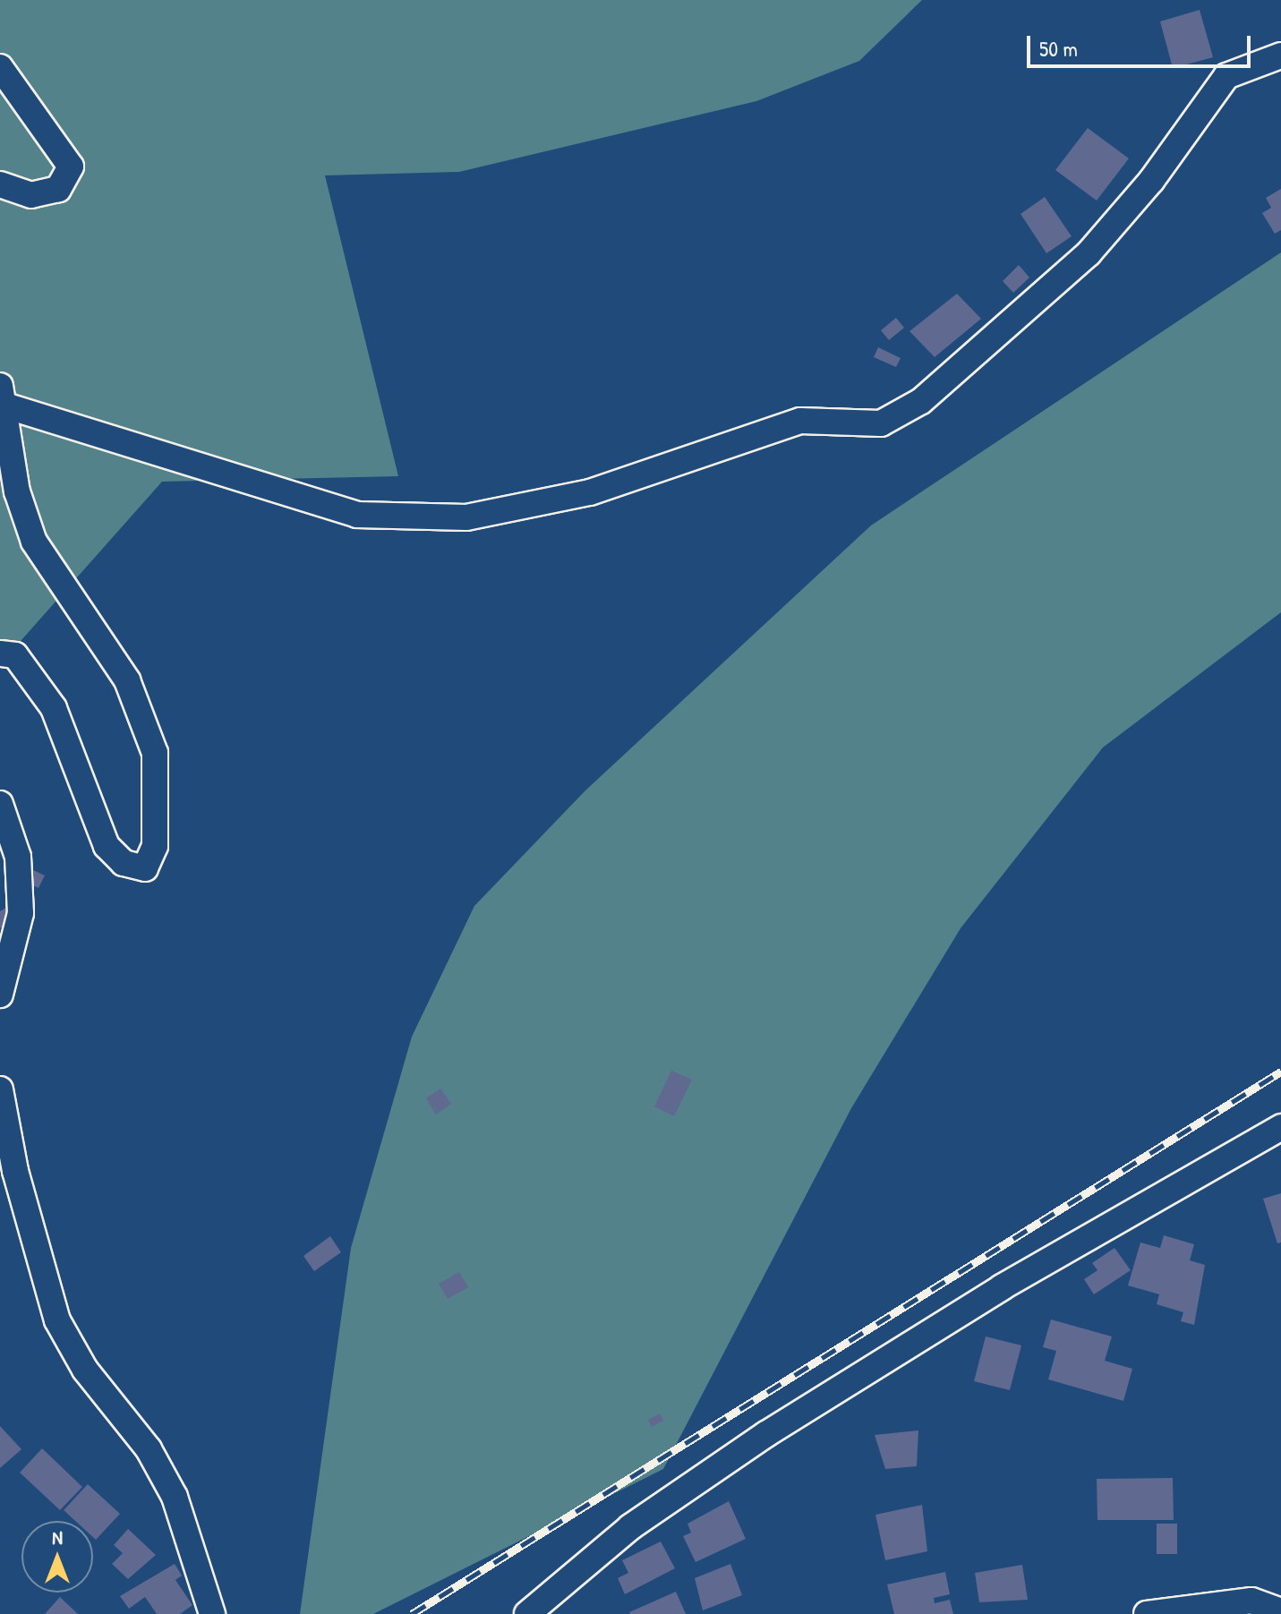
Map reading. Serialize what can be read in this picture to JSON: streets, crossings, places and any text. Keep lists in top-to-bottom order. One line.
{"scale_bar":"50 m","north":"top"}
